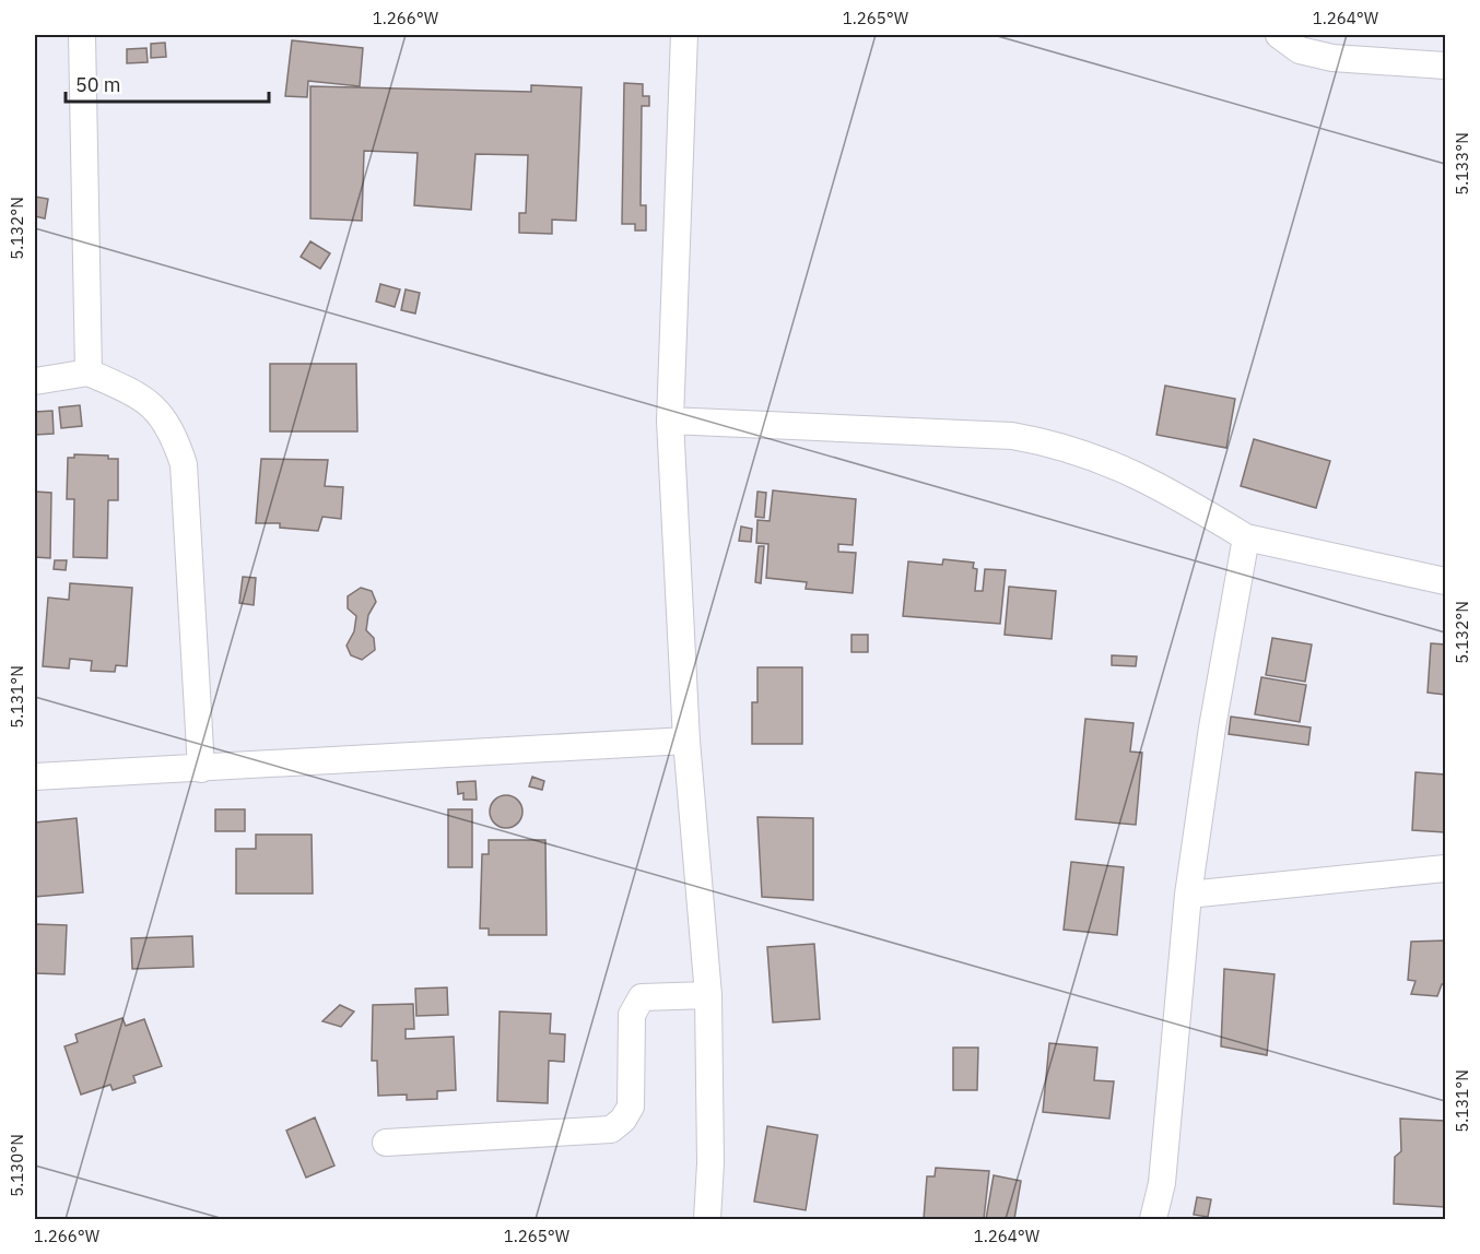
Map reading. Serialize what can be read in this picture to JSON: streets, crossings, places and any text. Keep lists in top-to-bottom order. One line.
{"scale_bar":"50 m","coordinates":["1.266°W","1.265°W","1.264°W","5.133°N","5.132°N","5.131°N","5.130°N"]}
